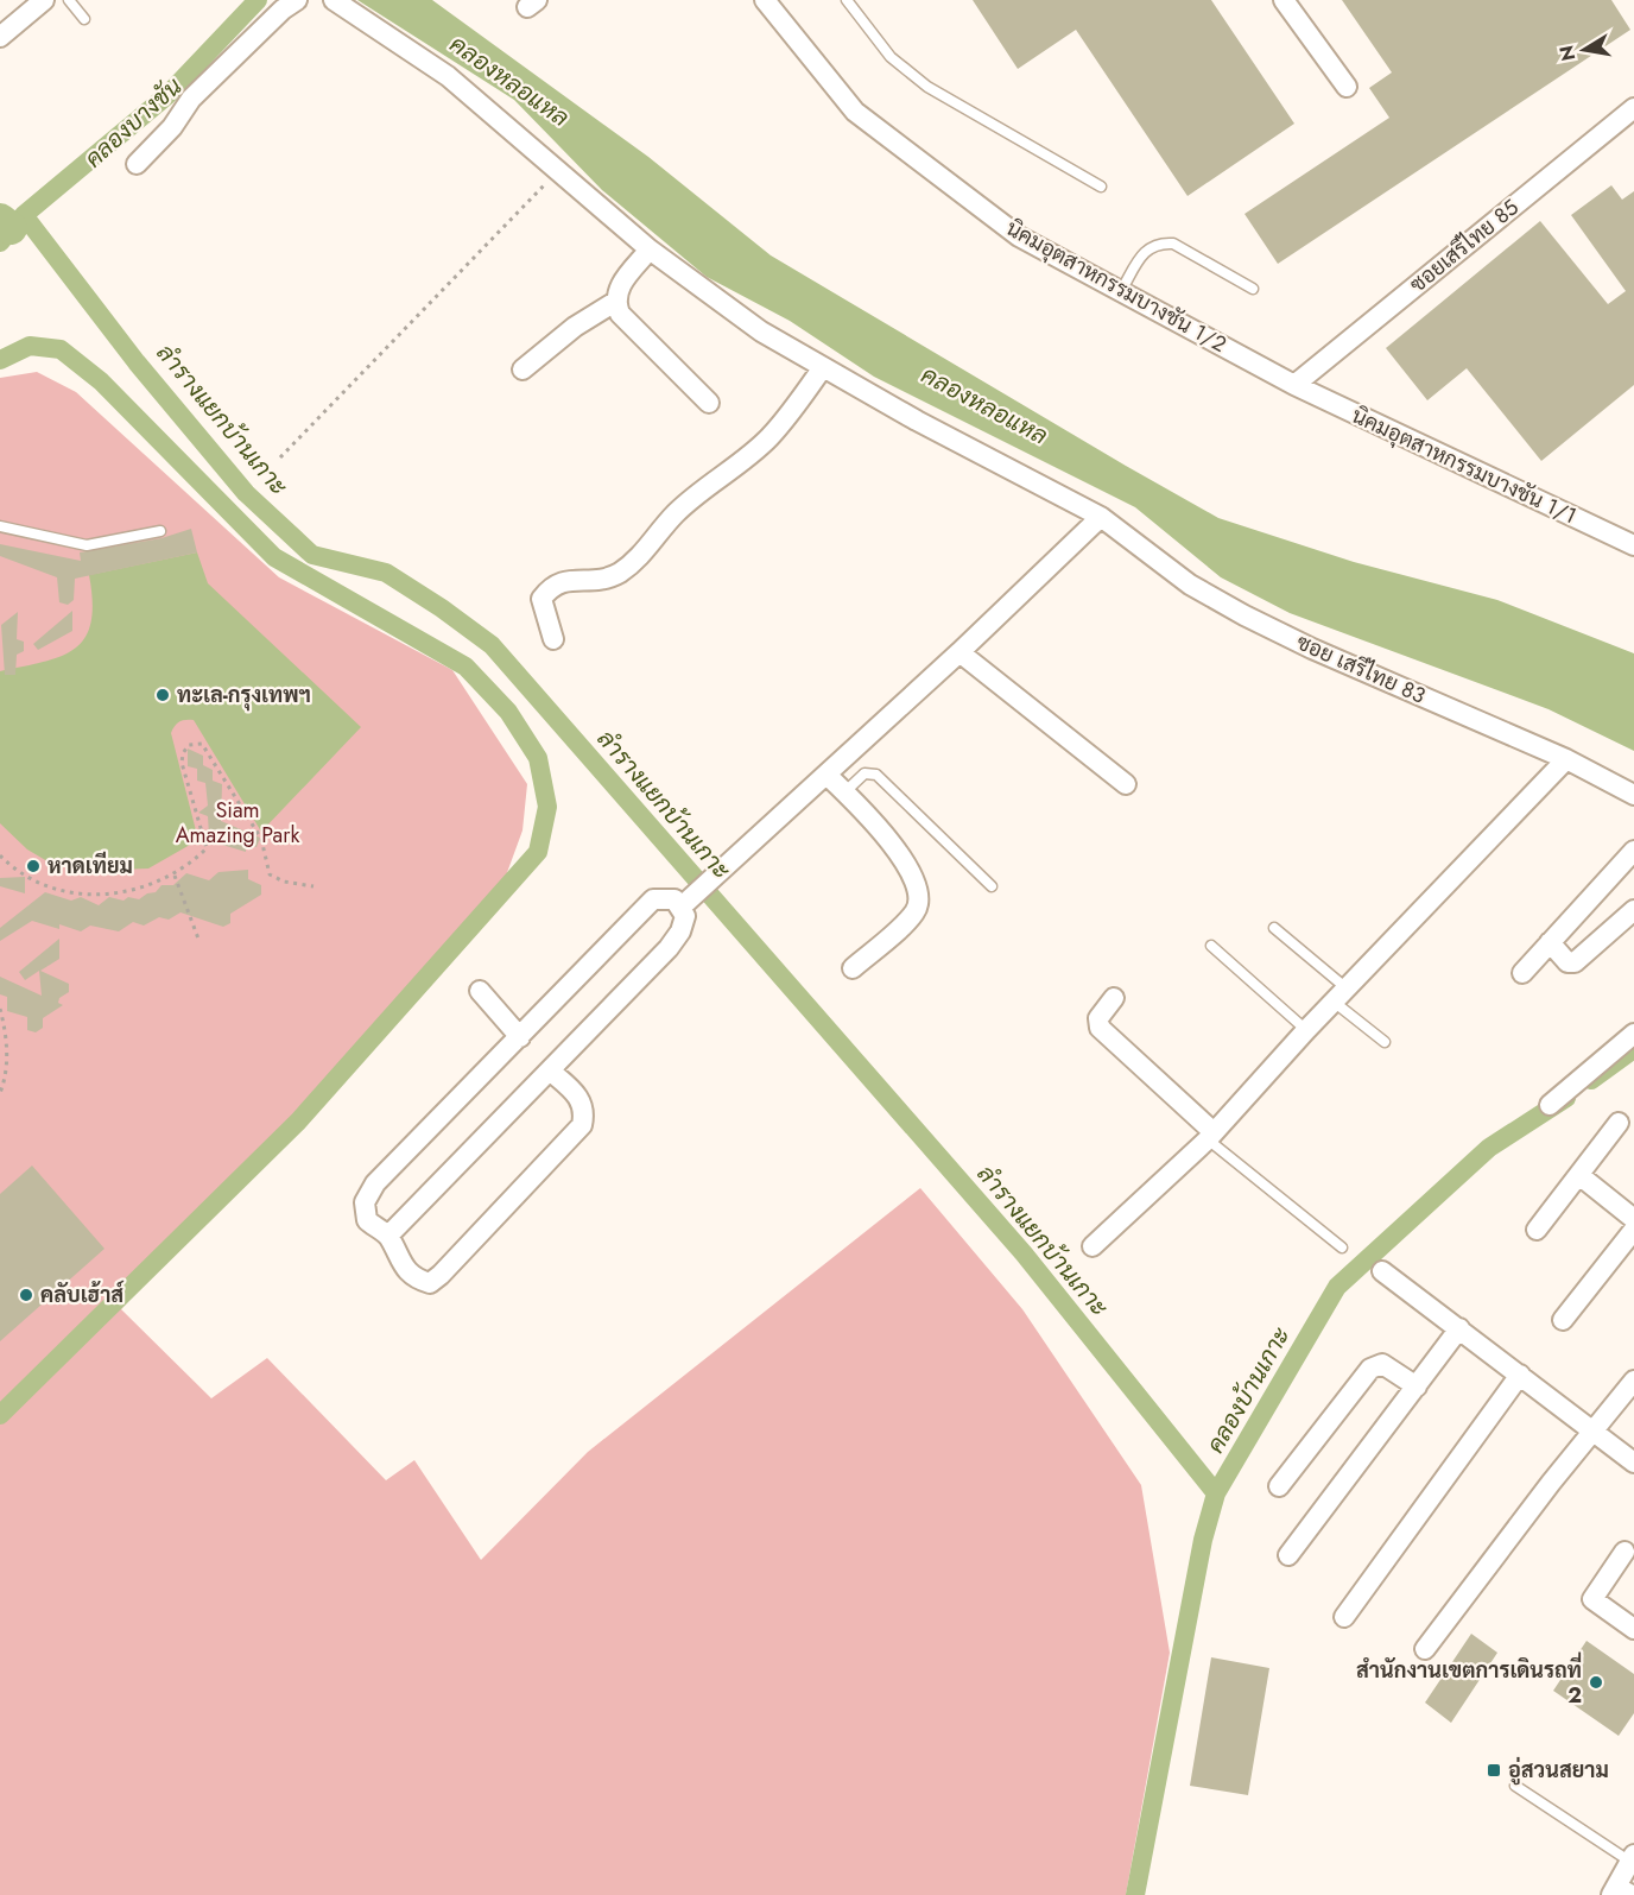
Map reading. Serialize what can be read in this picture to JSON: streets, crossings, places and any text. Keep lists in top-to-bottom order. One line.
{"streets":{"street":["ซอยเสรีไทย 85","นิคมอุตสาหกรรมบางชัน 1/2","นิคมอุตสาหกรรมบางชัน 1/1","ซอย เสรีไทย 83"]},"crossings":[["ซอยเสรีไทย 85","นิคมอุตสาหกรรมบางชัน 1/2"],["ซอยเสรีไทย 85","นิคมอุตสาหกรรมบางชัน 1/1"],["นิคมอุตสาหกรรมบางชัน 1/2","นิคมอุตสาหกรรมบางชัน 1/1"]],"water":["คลองหลอแหล","คลองบางชัน","ลำรางแยกบ้านเกาะ","คลองบ้านเกาะ"],"parks":["Siam Amazing Park"],"places":{"other":["ทะเล-กรุงเทพฯ","หาดเทียม","คลับเฮ้าส์","สำนักงานเขตการเดินรถที่ 2"],"transit":["อู่สวนสยาม"]},"north":"left"}
